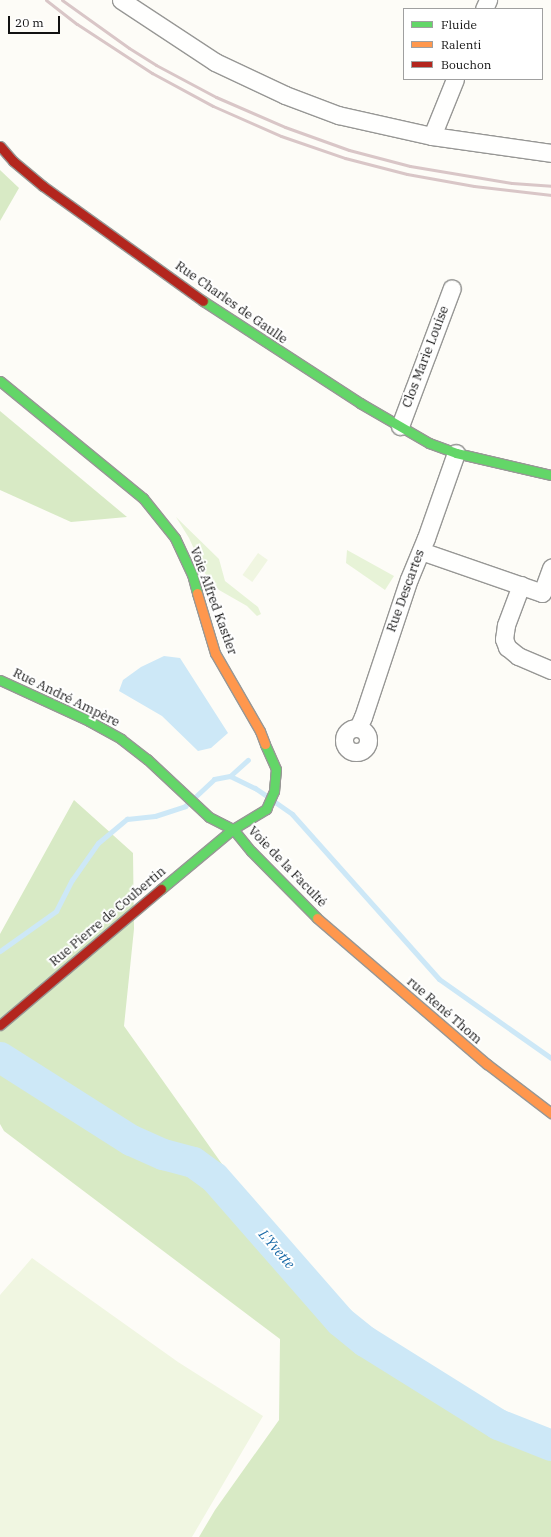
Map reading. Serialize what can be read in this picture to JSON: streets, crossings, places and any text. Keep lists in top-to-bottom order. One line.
{"streets":{"street":["Rue Charles de Gaulle","Clos Marie Louise","Rue Descartes","Voie Alfred Kastler","Rue André Ampère","Voie de la Faculté","Rue Pierre de Coubertin","rue René Thom"]},"crossings":[["Rue Charles de Gaulle","Clos Marie Louise"],["Rue Charles de Gaulle","Rue Descartes"],["Voie Alfred Kastler","Rue André Ampère"],["Voie Alfred Kastler","Voie de la Faculté"],["Voie Alfred Kastler","Rue Pierre de Coubertin"],["Rue André Ampère","Voie de la Faculté"],["Rue André Ampère","Rue Pierre de Coubertin"],["Voie de la Faculté","Rue Pierre de Coubertin"],["Voie de la Faculté","rue René Thom"]],"water":["L'Yvette"],"legend":["Fluide","Ralenti","Bouchon"],"scale_bar":"20 m"}
